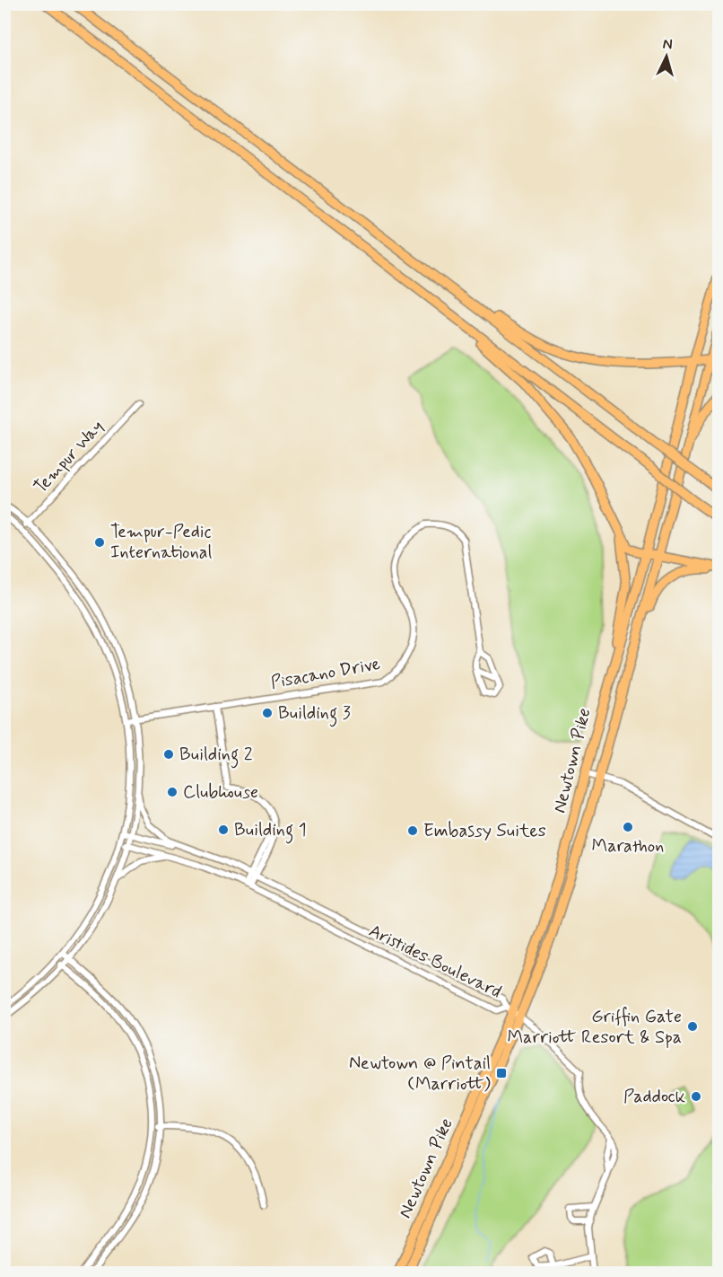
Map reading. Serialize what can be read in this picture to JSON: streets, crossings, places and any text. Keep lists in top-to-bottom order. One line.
{"streets":{"highway":["Newtown Pike"],"street":["Tempur Way","Pisacano Drive","Aristides Boulevard"]},"crossings":[["Newtown Pike","Aristides Boulevard"]],"places":{"other":["Tempur-Pedic International","Building 3","Building 2","Clubhouse","Marathon","Building 1","Embassy Suites","Griffin Gate Marriott Resort & Spa","Paddock"],"transit":["Newtown @ Pintail (Marriott)"]},"north":"top"}
